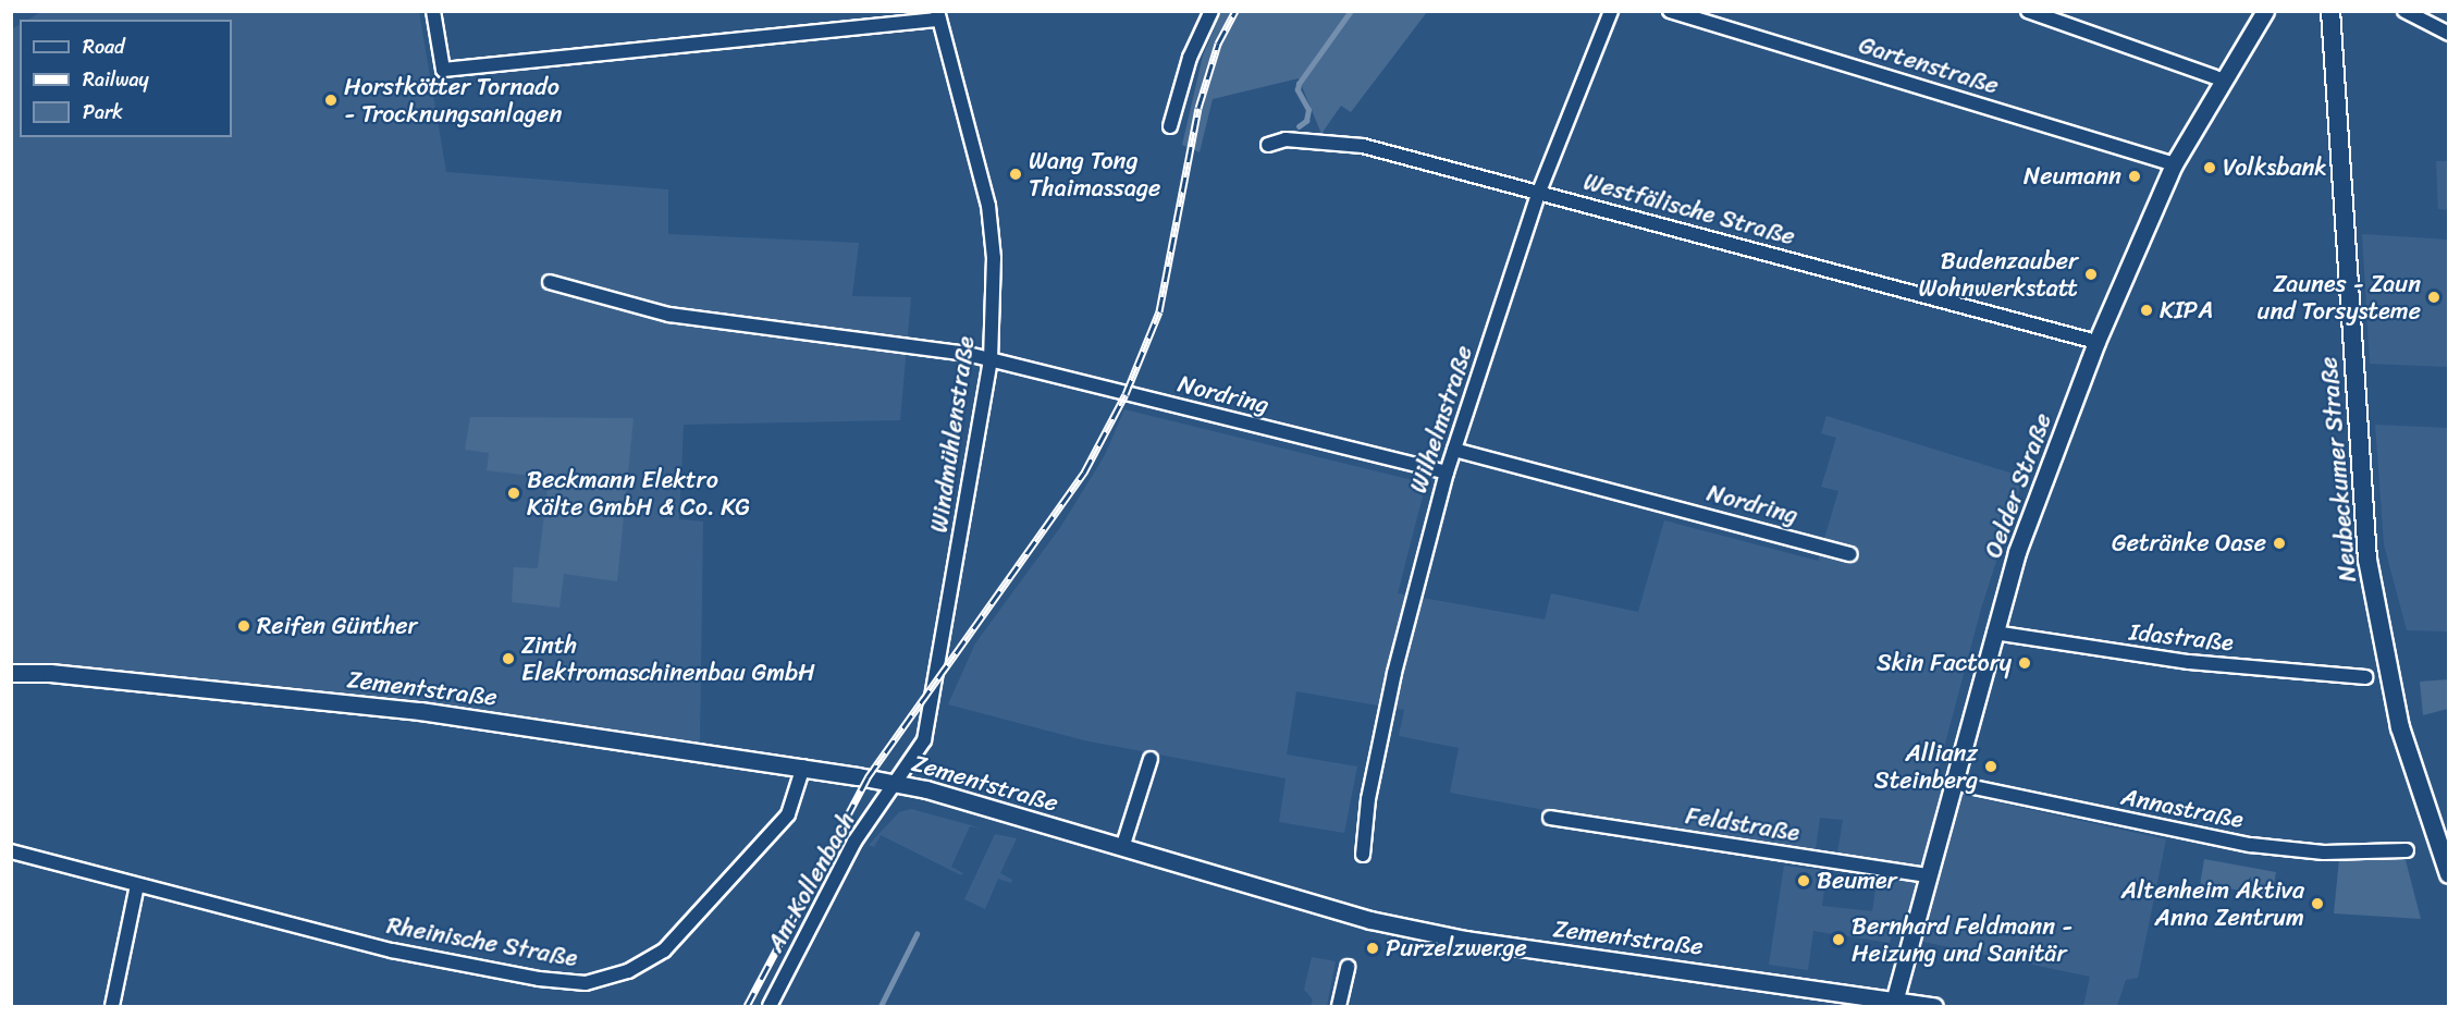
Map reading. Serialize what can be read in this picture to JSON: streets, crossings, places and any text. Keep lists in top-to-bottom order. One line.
{"streets":{"main road":["Neubeckumer Straße"],"street":["Gartenstraße","Westfälische Straße","Nordring","Wilhelmstraße","Windmühlenstraße","Oelder Straße","Idastraße","Zementstraße","Annastraße","Feldstraße","Am Kollenbach","Rheinische Straße"]},"crossings":[["Gartenstraße","Oelder Straße"],["Westfälische Straße","Wilhelmstraße"],["Westfälische Straße","Oelder Straße"],["Nordring","Wilhelmstraße"],["Nordring","Windmühlenstraße"],["Windmühlenstraße","Zementstraße"],["Windmühlenstraße","Am Kollenbach"],["Oelder Straße","Idastraße"],["Oelder Straße","Zementstraße"],["Oelder Straße","Annastraße"],["Oelder Straße","Feldstraße"],["Zementstraße","Am Kollenbach"],["Zementstraße","Rheinische Straße"]],"places":["Horstkötter Tornado - Trocknungsanlagen","Volksbank","Wang Tong Thaimassage","Neumann","Budenzauber Wohnwerkstatt","Zaunes - Zaun und Torsysteme","KIPA","Beckmann Elektro Kälte GmbH & Co. KG","Getränke Oase","Reifen Günther","Zinth Elektromaschinenbau GmbH","Skin Factory","Allianz Steinberg","Beumer","Altenheim Aktiva Anna Zentrum","Bernhard Feldmann - Heizung und Sanitär","Purzelzwerge"],"legend":["Road","Railway","Park"]}
